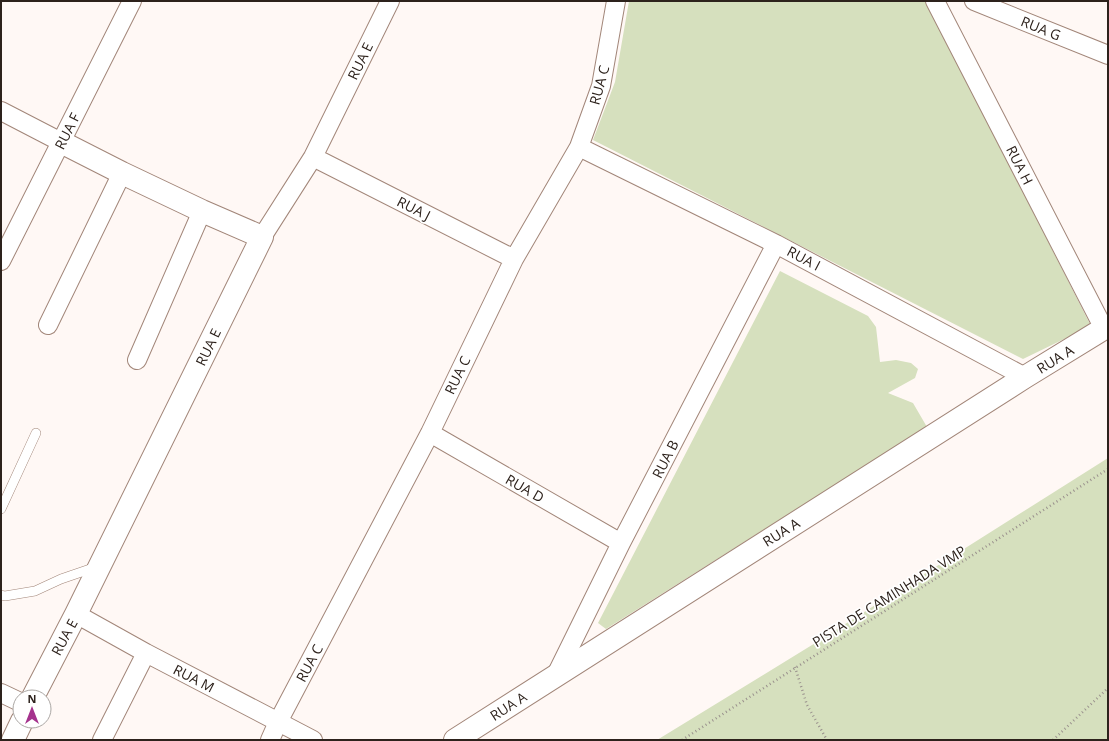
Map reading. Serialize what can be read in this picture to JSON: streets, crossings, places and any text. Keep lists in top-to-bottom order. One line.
{"streets":{"street":["RUA G","RUA E","RUA C","RUA F","RUA H","RUA J","RUA I","RUA A","RUA B","RUA D","RUA M"],"path":["PISTA DE CAMINHADA VMP"]},"crossings":[["RUA E","RUA J"],["RUA E","RUA M"],["RUA C","RUA J"],["RUA C","RUA I"],["RUA C","RUA D"],["RUA C","RUA M"],["RUA H","RUA A"],["RUA I","RUA A"],["RUA I","RUA B"],["RUA A","RUA B"],["RUA B","RUA D"]],"north":"top"}
